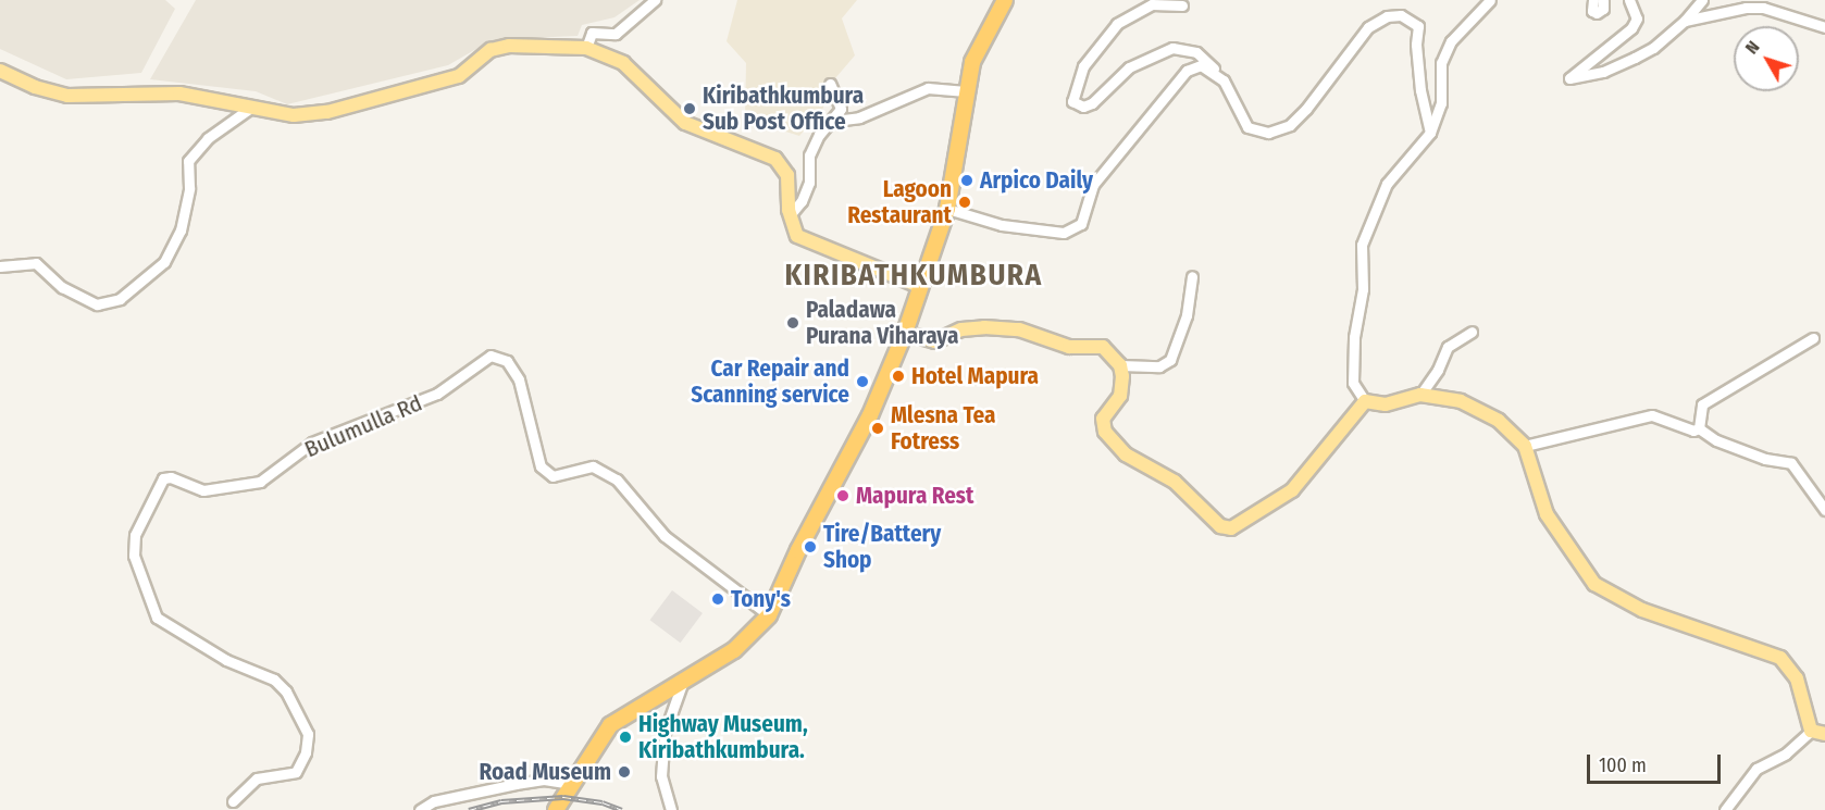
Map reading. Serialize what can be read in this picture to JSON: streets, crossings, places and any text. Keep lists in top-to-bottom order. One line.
{"streets":{"street":["Bulumulla Rd"]},"districts":["KIRIBATHKUMBURA"],"places":["Kiribathkumbura Sub Post Office","Arpico Daily","Lagoon Restaurant","Paladawa Purana Viharaya","Hotel Mapura","Car Repair and Scanning service","Mlesna Tea Fotress","Mapura Rest","Tire/Battery Shop","Tony's","Highway Museum, Kiribathkumbura.","Road Museum"],"scale_bar":"100 m","north":"top left"}
